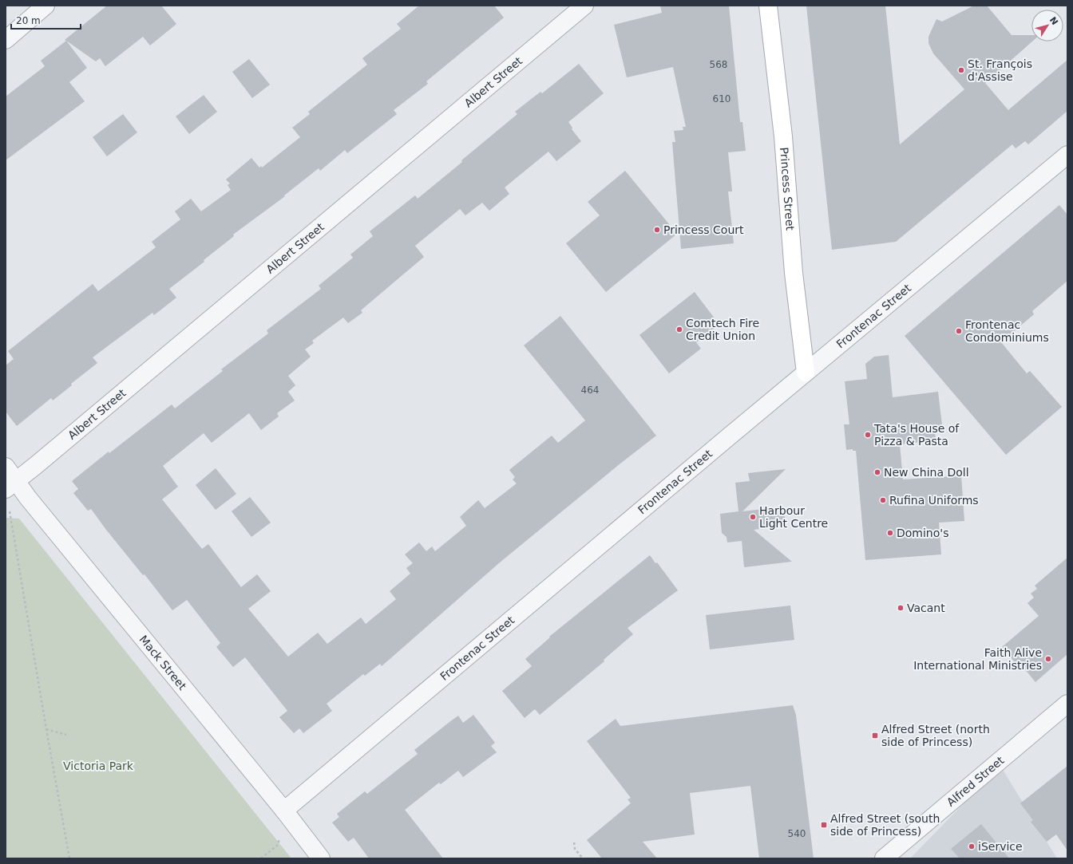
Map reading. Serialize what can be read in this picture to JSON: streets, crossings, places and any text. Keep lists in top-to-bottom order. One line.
{"streets":{"main road":["Princess Street"],"street":["Albert Street","Frontenac Street","Mack Street","Alfred Street"]},"crossings":[["Albert Street","Mack Street"],["Princess Street","Frontenac Street"],["Frontenac Street","Mack Street"]],"parks":["Victoria Park"],"places":{"other":["St. François d'Assise","Princess Court","Comtech Fire Credit Union","Frontenac Condominiums","Tata's House of Pizza & Pasta","New China Doll","Rufina Uniforms","Harbour Light Centre","Domino's","Vacant","Faith Alive International Ministries","iService"],"transit":["Alfred Street (north side of Princess)","Alfred Street (south side of Princess)"]},"house_numbers":["568","610","464","540"],"scale_bar":"20 m","north":"top right"}
